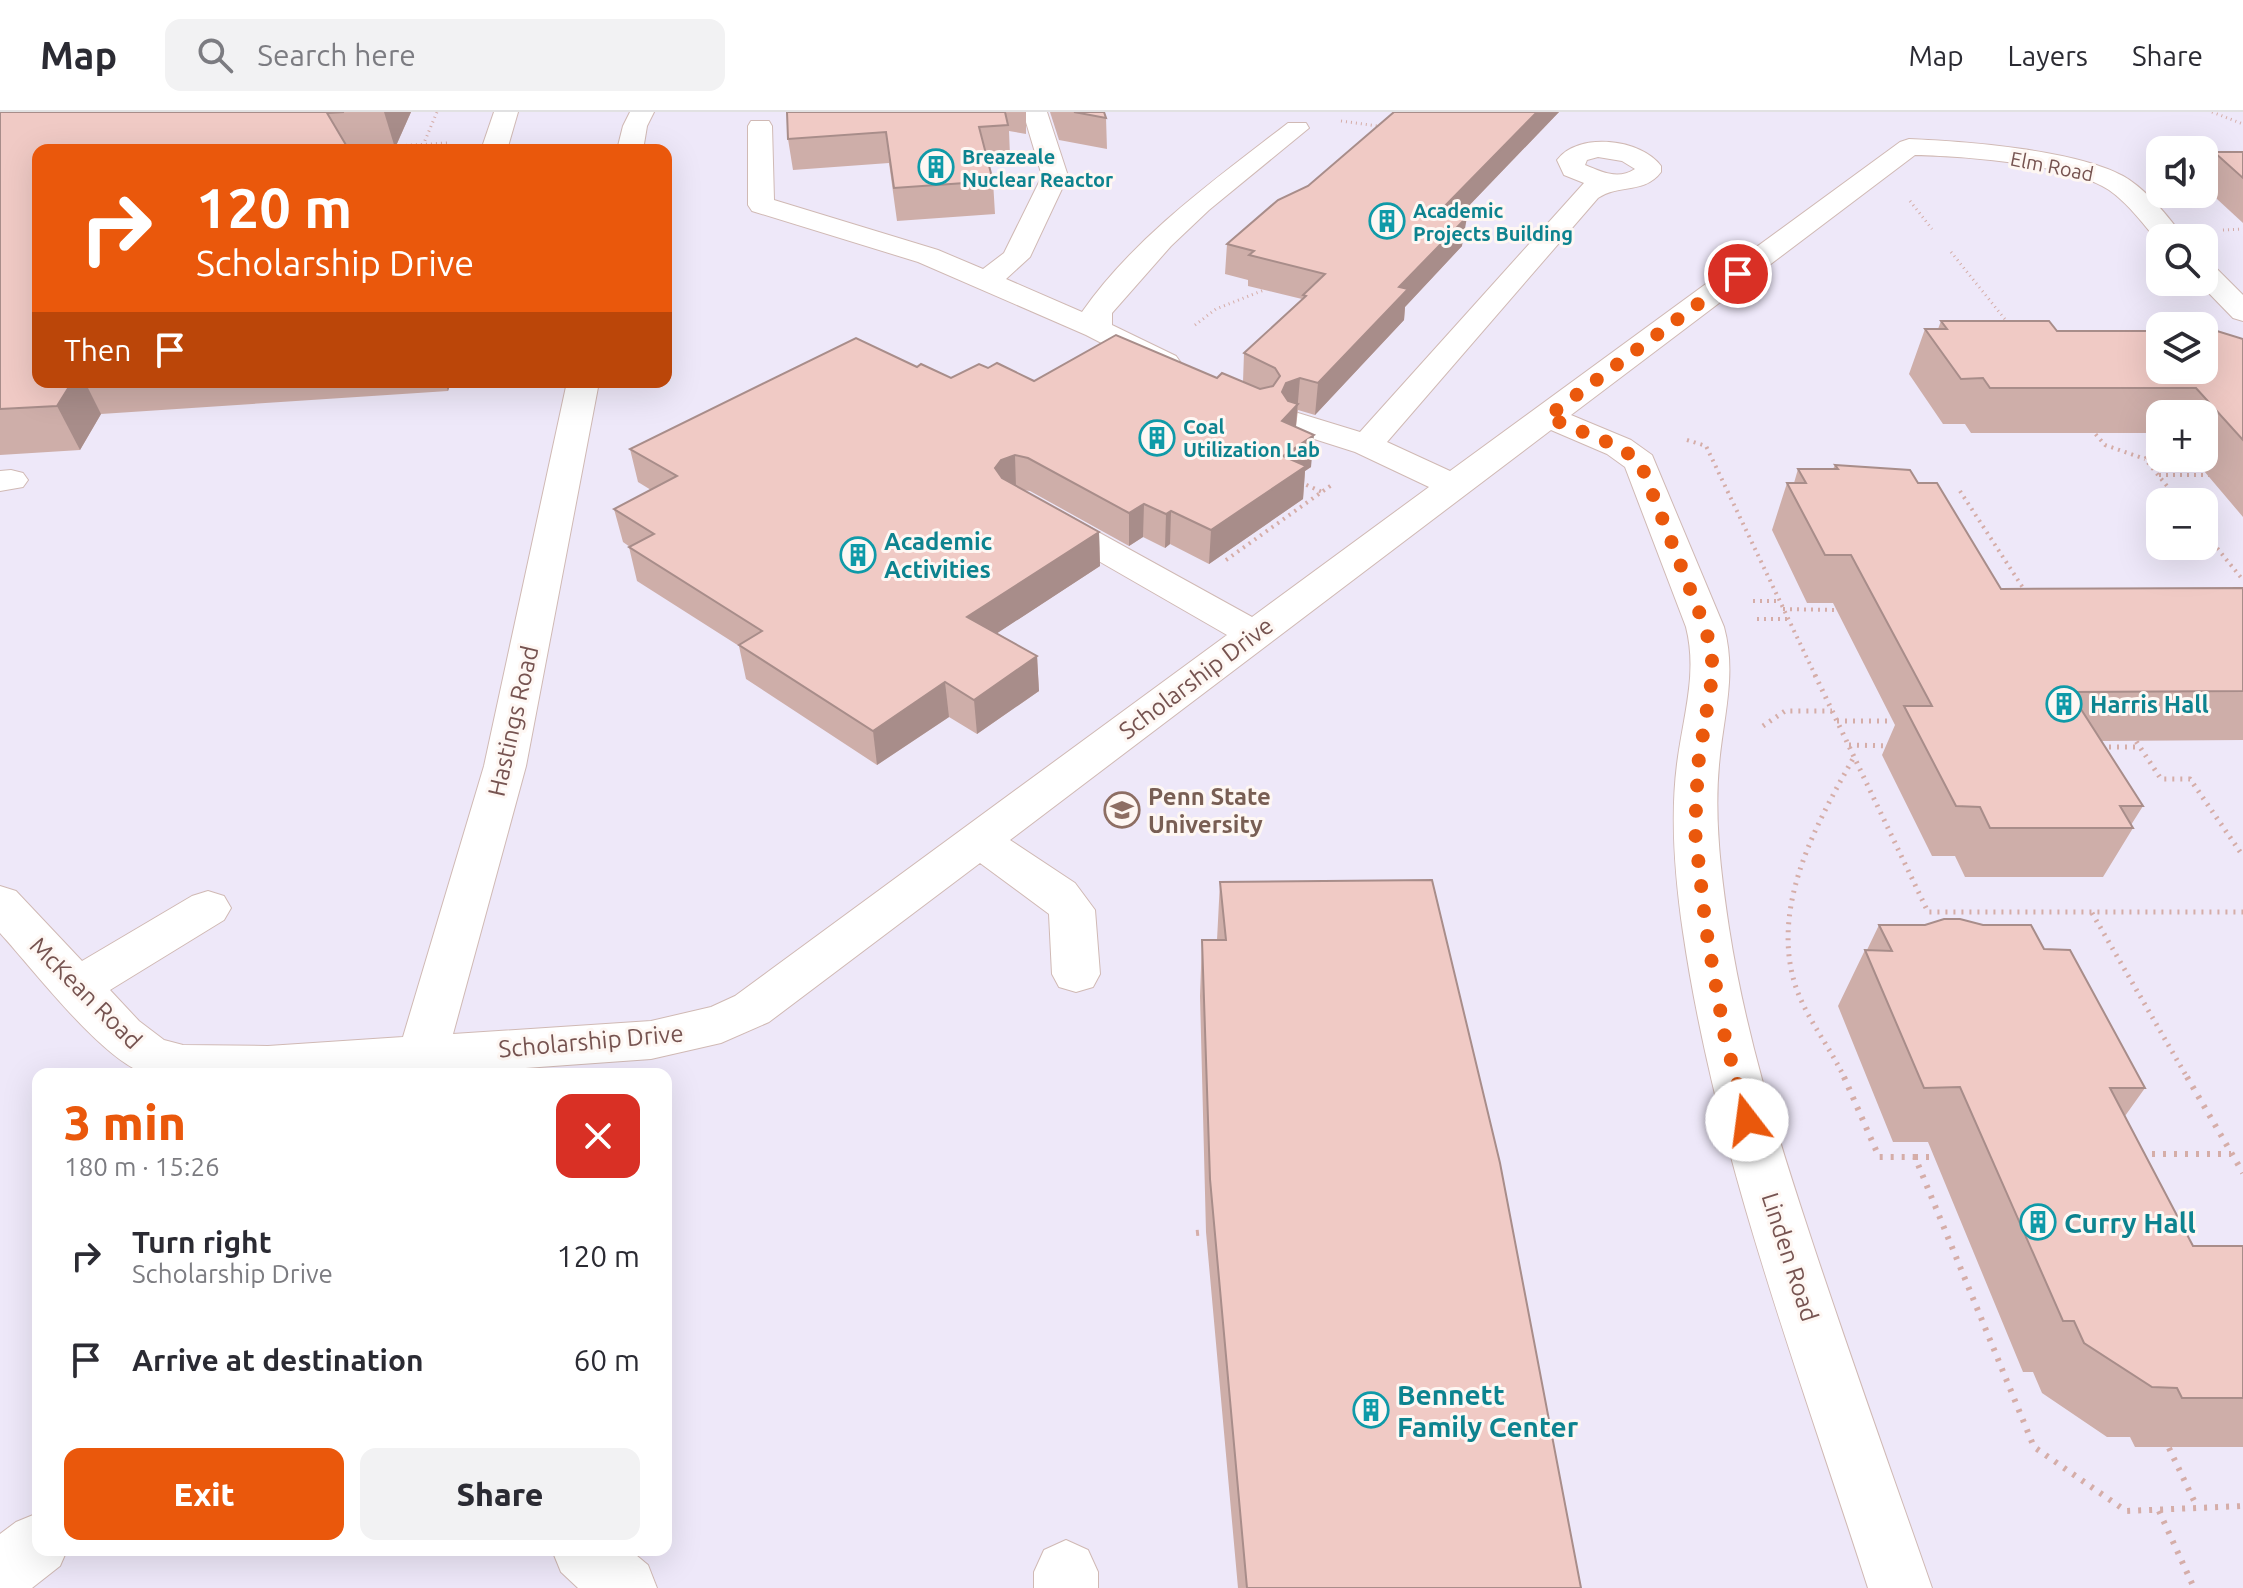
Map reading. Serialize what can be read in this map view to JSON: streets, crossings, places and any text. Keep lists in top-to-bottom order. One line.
{"streets":{"street":["Elm Road","Scholarship Drive","Hastings Road","McKean Road","Linden Road"]},"crossings":[["Elm Road","Scholarship Drive"],["Scholarship Drive","Hastings Road"],["Scholarship Drive","McKean Road"],["Scholarship Drive","Linden Road"],["Hastings Road","McKean Road"]],"places":{"building":["Breazeale Nuclear Reactor","Academic Projects Building","Coal Utilization Lab","Academic Activities","Harris Hall","Curry Hall","Bennett Family Center"],"school or university":["Penn State University"]},"page":{"header":"Map","search":"Search here","nav":["Map","Layers","Share"],"map_buttons":["+","−"],"turn":["120 m","Scholarship Drive"],"then":"Then","heading":["3 min","180 m · 15:26"],"list":[{"name":"Turn right","note":"Scholarship Drive","value":"120 m"},{"name":"Arrive at destination","value":"60 m"}],"buttons":["Exit","Share"]}}
